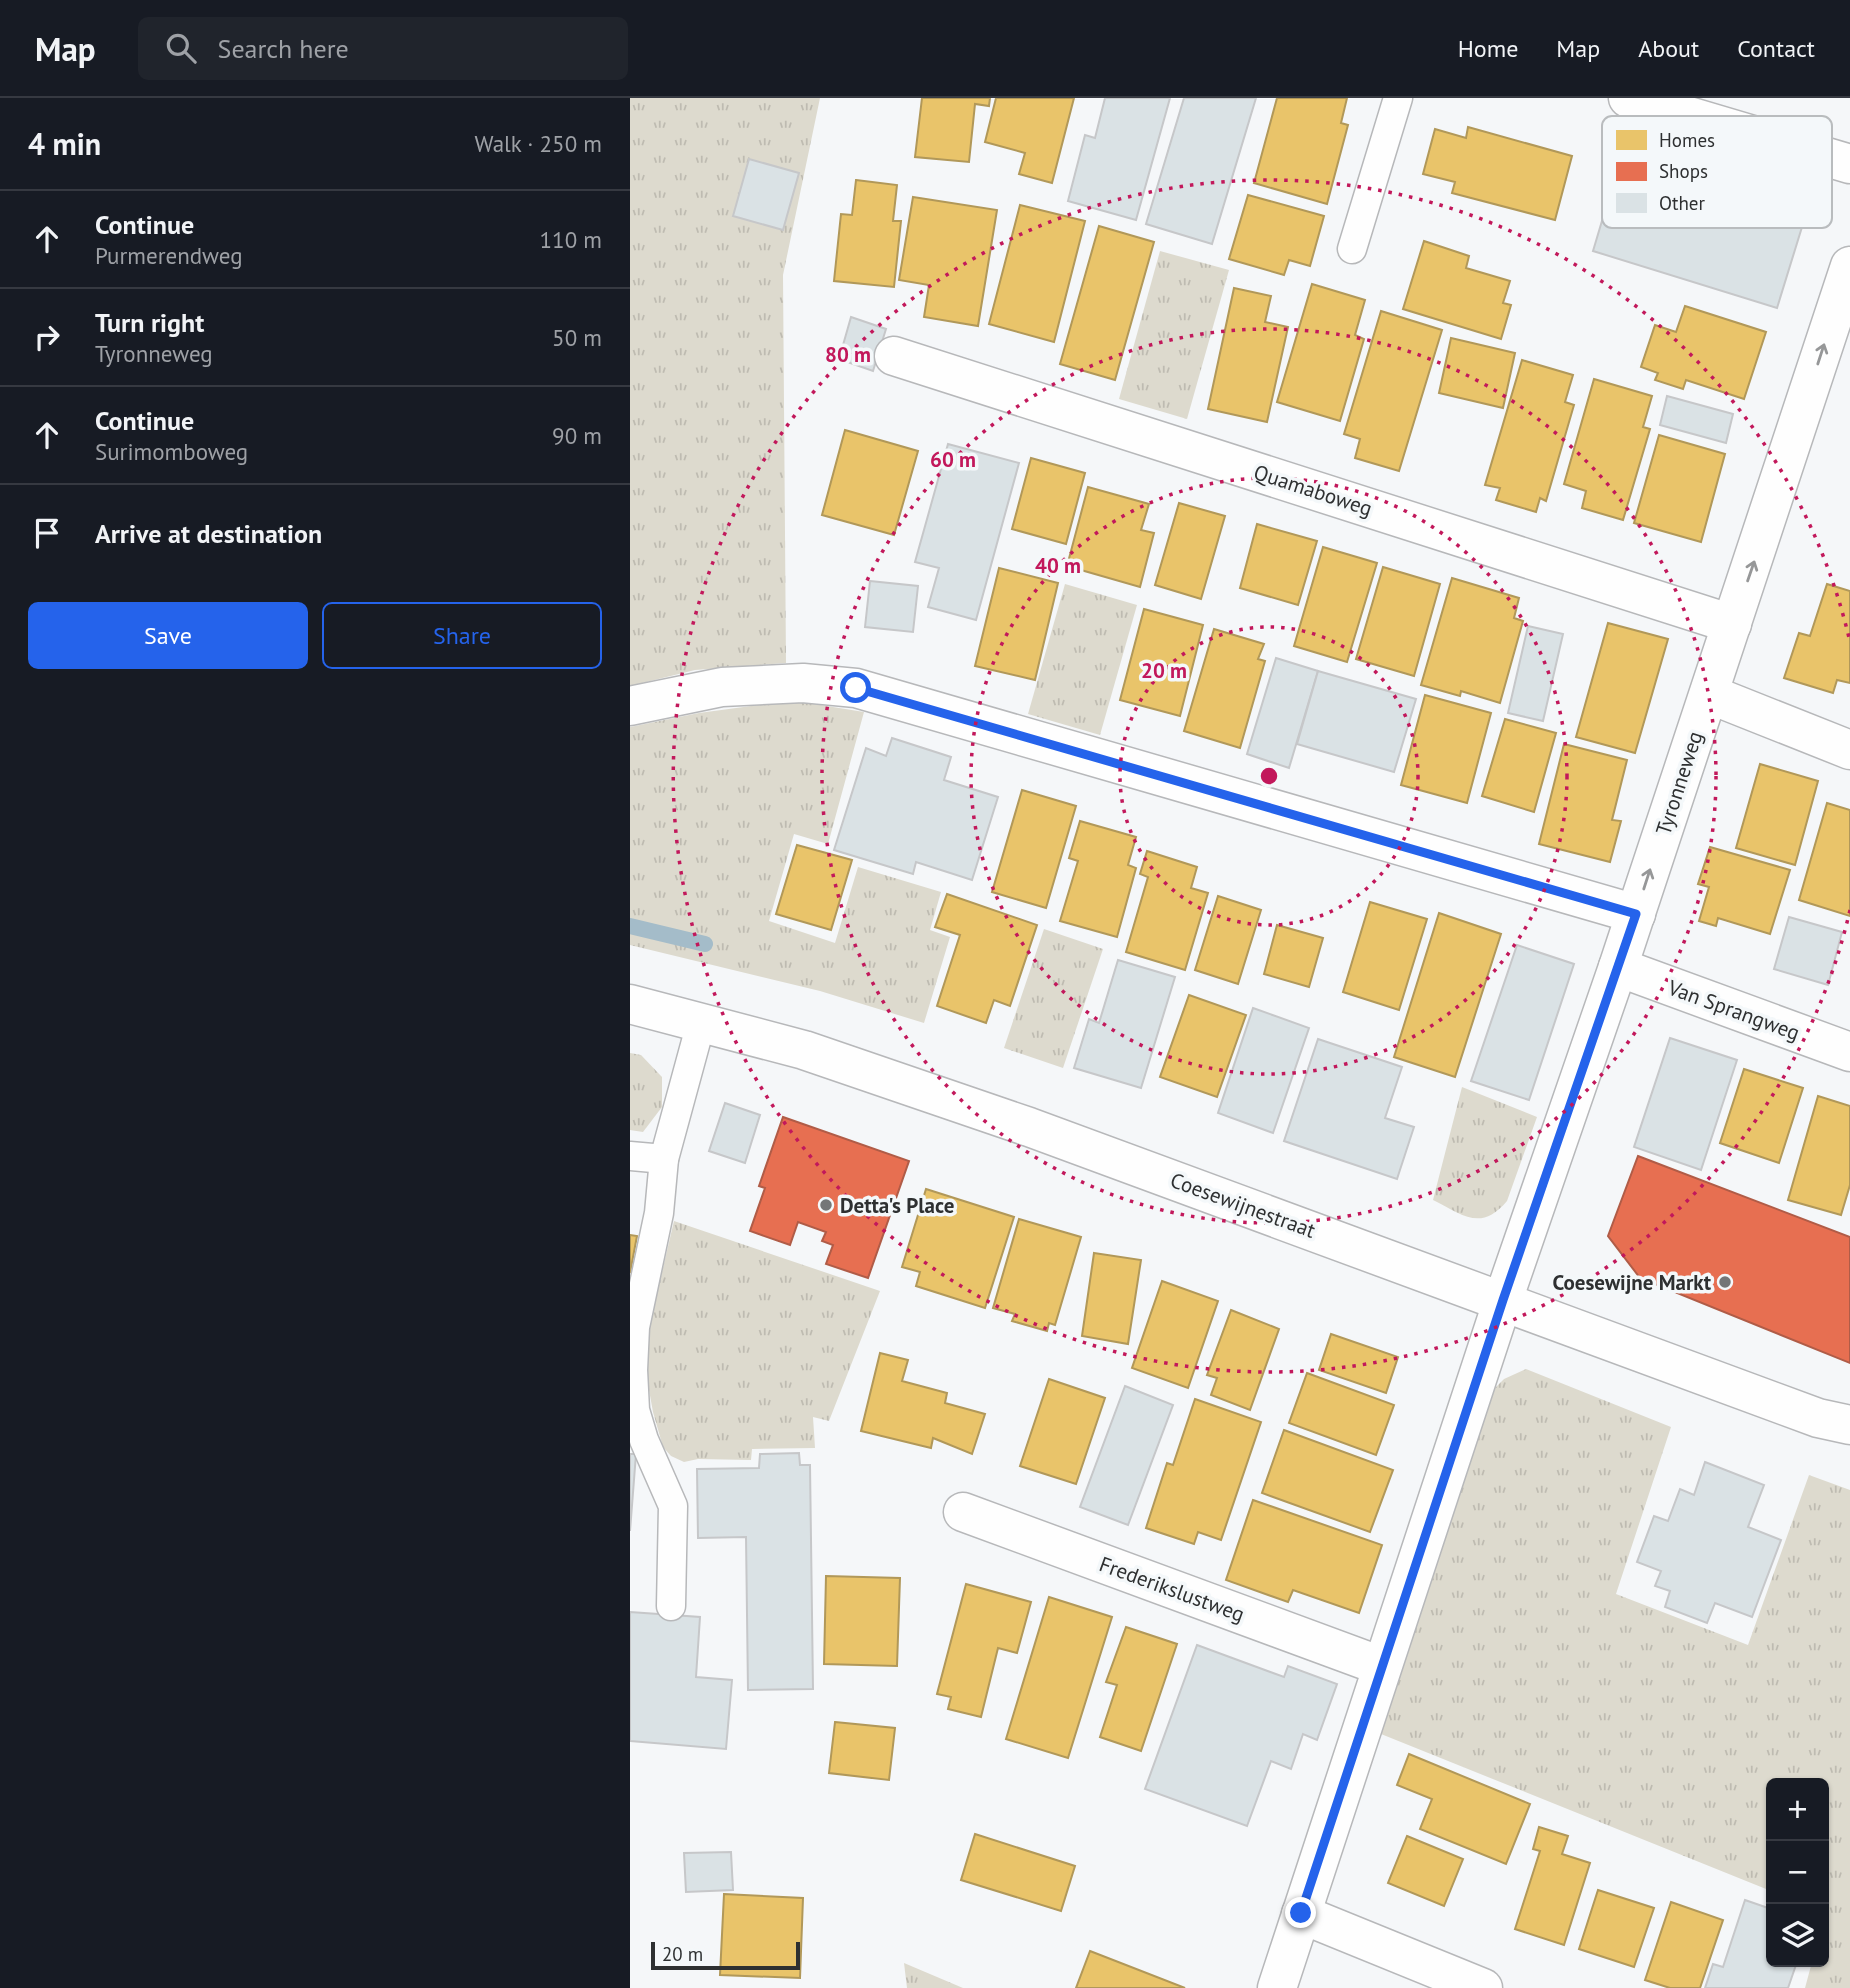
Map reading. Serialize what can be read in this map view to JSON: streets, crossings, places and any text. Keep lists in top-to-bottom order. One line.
{"streets":{"street":["Quamaboweg","Tyronneweg","Van Sprangweg","Coesewijnestraat","Frederikslustweg"]},"crossings":[["Quamaboweg","Tyronneweg"],["Tyronneweg","Van Sprangweg"],["Tyronneweg","Coesewijnestraat"],["Tyronneweg","Frederikslustweg"]],"places":["Detta's Place","Coesewijne Markt"],"legend":["Homes","Shops","Other"],"scale_bar":"20 m","page":{"header":"Map","search":"Search here","nav":["Home","Map","About","Contact"],"heading":["4 min","Walk · 250 m"],"list":[["Continue","Purmerendweg","110 m"],["Turn right","Tyronneweg","50 m"],["Continue","Surimomboweg","90 m"],"Arrive at destination"],"buttons":["Save","Share"],"map_buttons":["+","−"],"scale":"20 m"},"rings":["80 m","60 m","40 m","20 m"]}
